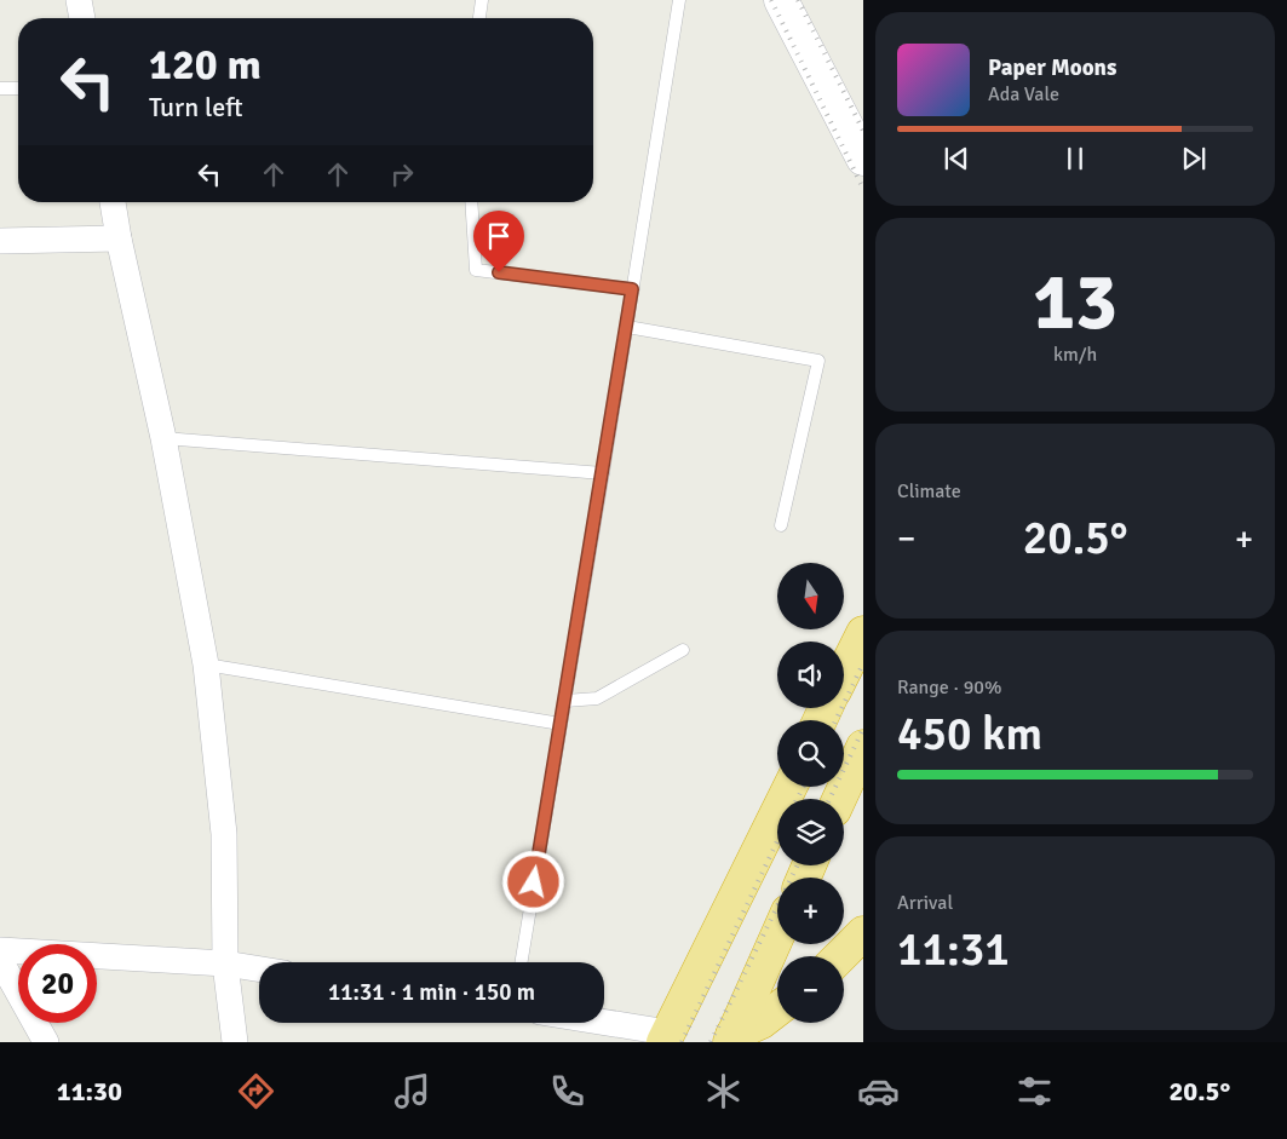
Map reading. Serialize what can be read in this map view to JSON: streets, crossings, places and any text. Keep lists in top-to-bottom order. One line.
{"north":"bottom","page":{"turn":["120 m","Turn left"],"song":["Paper Moons","Ada Vale"],"tile":[["13","km/h"],"Climate",["Range · 90%","450 km"],["Arrival","11:31"]],"heat":["−","20.5°","+"],"map_buttons":["+","−"],"limit":"20","trip":"11:31 · 1 min · 150 m","tabs":["11:30","20.5°"]}}
